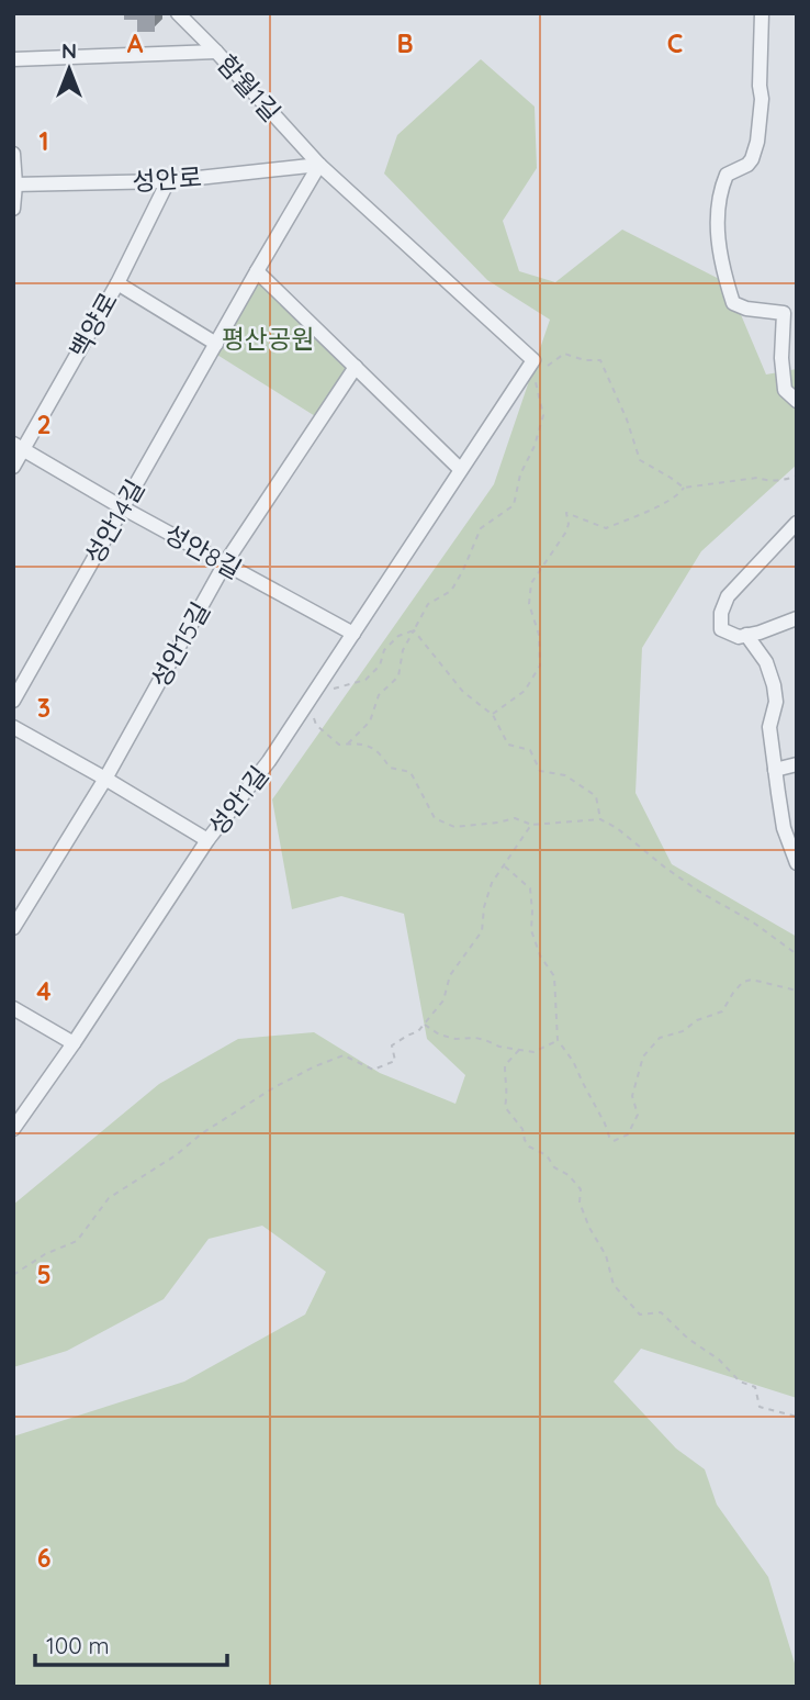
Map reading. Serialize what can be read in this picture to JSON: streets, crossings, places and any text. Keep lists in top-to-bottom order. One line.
{"streets":{"street":["함월1길","성안로","백양로","성안14길","성안8길","성안15길","성안1길"]},"crossings":[["함월1길","성안로"],["함월1길","성안14길"],["성안로","백양로"],["성안로","성안14길"],["백양로","성안8길"],["성안14길","성안8길"],["성안8길","성안15길"],["성안8길","성안1길"]],"parks":["평산공원"],"scale_bar":"100 m","north":"top","grid":{"columns":["A","B","C"],"rows":["1","2","3","4","5","6"]}}
